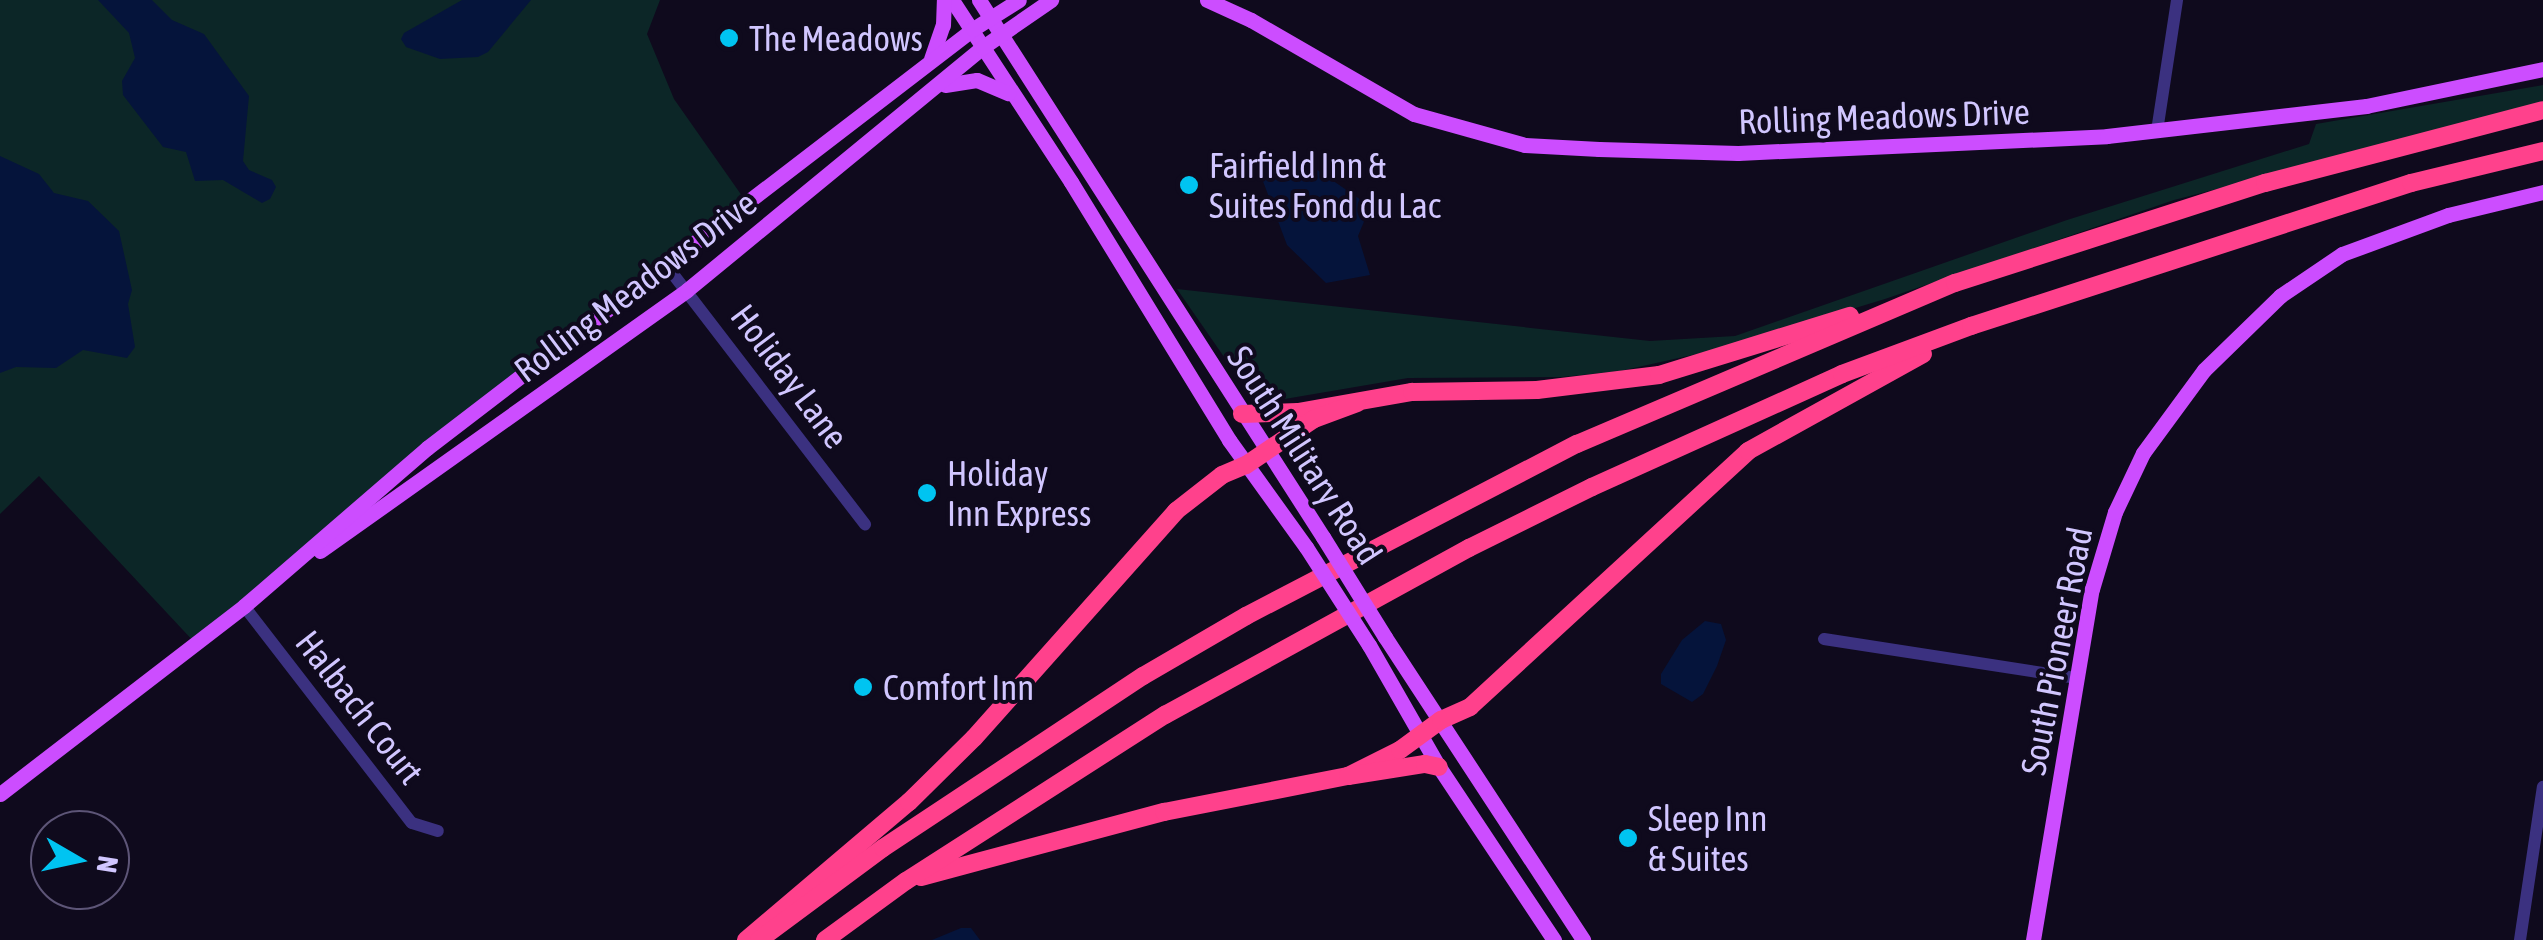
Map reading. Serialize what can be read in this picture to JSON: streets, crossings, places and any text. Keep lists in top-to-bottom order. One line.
{"streets":{"main road":["Rolling Meadows Drive","South Military Road","South Pioneer Road"],"street":["Holiday Lane","Halbach Court"]},"crossings":[["Rolling Meadows Drive","Holiday Lane"],["Rolling Meadows Drive","South Military Road"],["Rolling Meadows Drive","Halbach Court"]],"places":["The Meadows","Fairfield Inn & Suites Fond du Lac","Holiday Inn Express","Comfort Inn","Sleep Inn & Suites"],"north":"right"}
